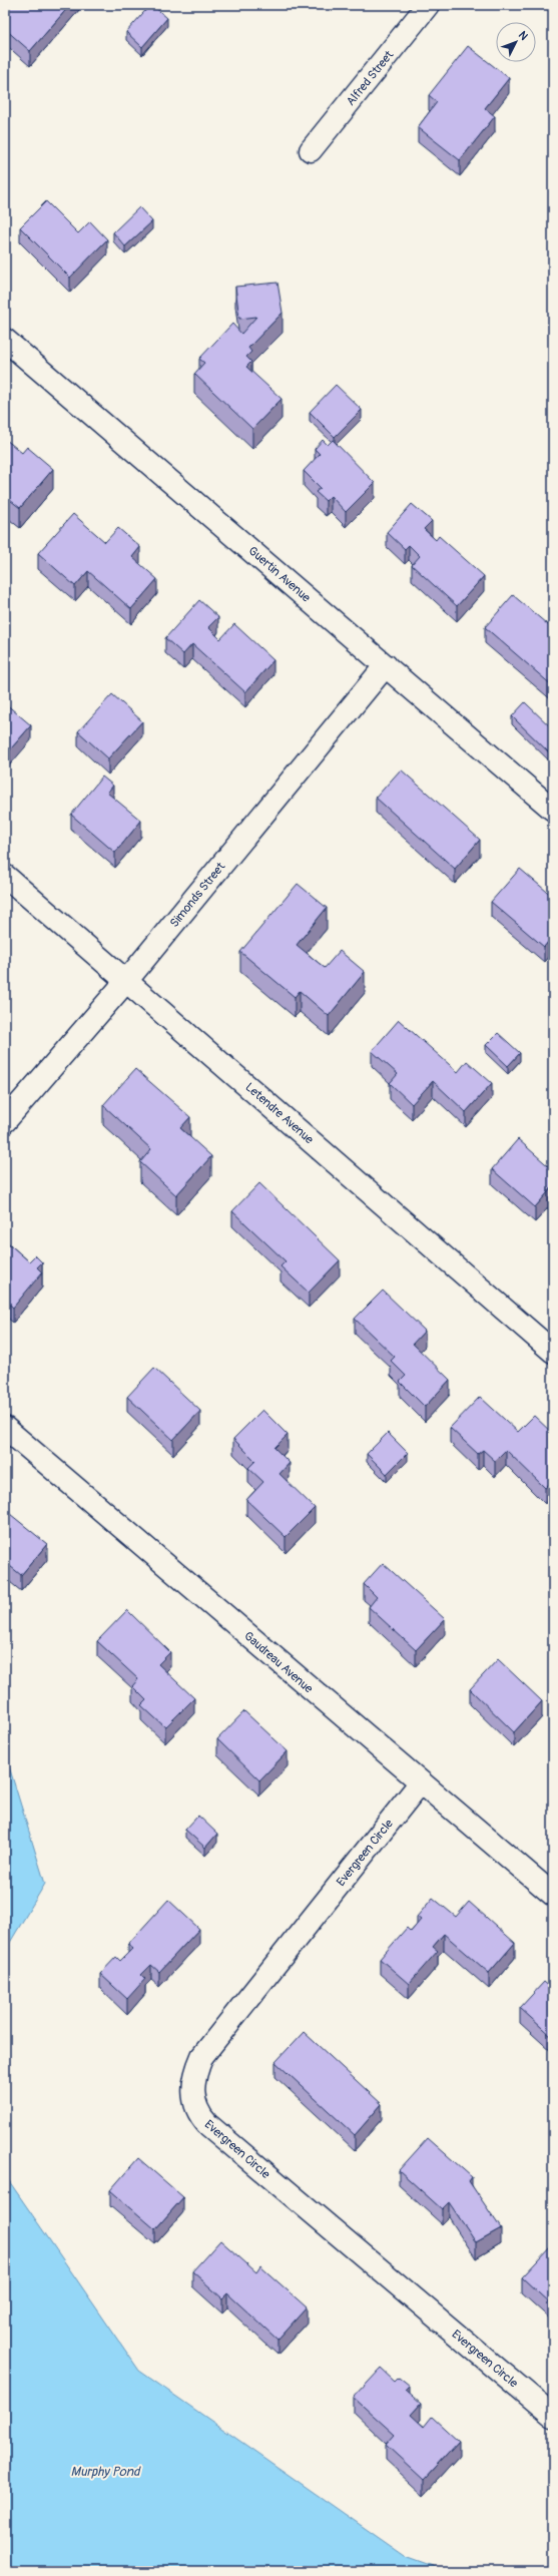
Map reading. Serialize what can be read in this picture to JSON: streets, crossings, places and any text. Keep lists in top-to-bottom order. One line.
{"streets":{"street":["Alfred Street","Guertin Avenue","Simonds Street","Letendre Avenue","Gaudreau Avenue","Evergreen Circle"]},"crossings":[["Guertin Avenue","Simonds Street"],["Simonds Street","Letendre Avenue"],["Gaudreau Avenue","Evergreen Circle"]],"water":["Murphy Pond"],"north":"top right"}
